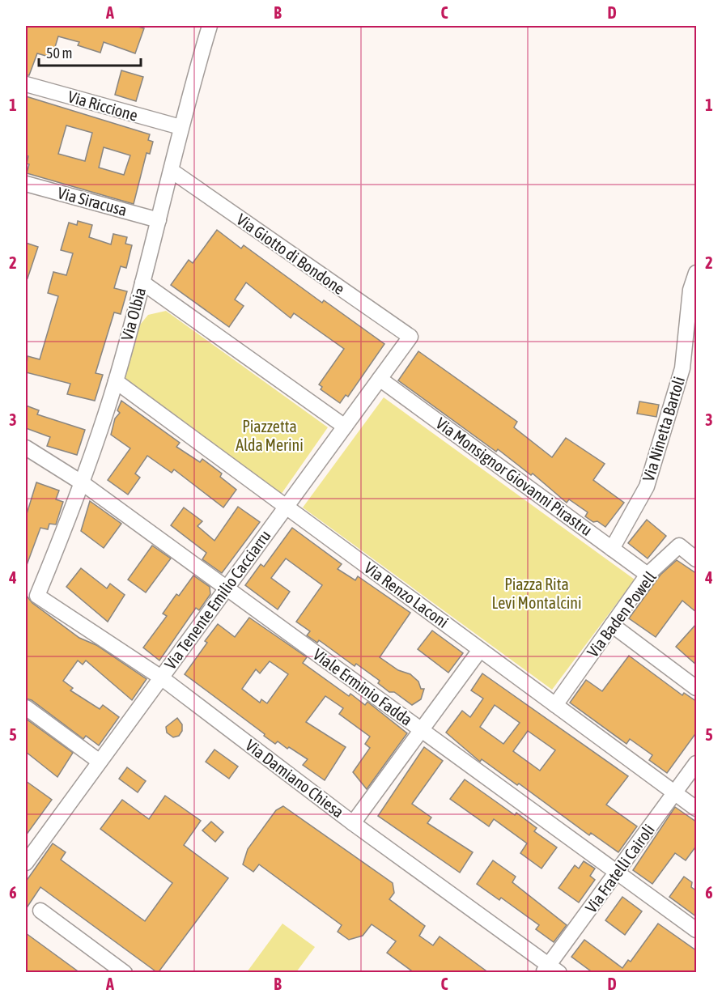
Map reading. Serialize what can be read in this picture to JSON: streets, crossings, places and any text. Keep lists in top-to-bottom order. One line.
{"streets":{"street":["Via Riccione","Via Siracusa","Via Giotto di Bondone","Via Olbia","Via Ninetta Bartoli","Via Monsignor Giovanni Pirastru","Via Renzo Laconi","Via Tenente Emilio Cacciarru","Via Baden Powell","Viale Erminio Fadda","Via Damiano Chiesa","Via Fratelli Cairoli"]},"crossings":[["Via Riccione","Via Olbia"],["Via Siracusa","Via Olbia"],["Via Giotto di Bondone","Via Olbia"],["Via Giotto di Bondone","Via Tenente Emilio Cacciarru"],["Via Olbia","Via Renzo Laconi"],["Via Olbia","Viale Erminio Fadda"],["Via Olbia","Via Damiano Chiesa"],["Via Ninetta Bartoli","Via Monsignor Giovanni Pirastru"],["Via Monsignor Giovanni Pirastru","Via Tenente Emilio Cacciarru"],["Via Monsignor Giovanni Pirastru","Via Baden Powell"],["Via Renzo Laconi","Via Tenente Emilio Cacciarru"],["Via Renzo Laconi","Via Baden Powell"],["Via Renzo Laconi","Via Fratelli Cairoli"],["Via Tenente Emilio Cacciarru","Viale Erminio Fadda"],["Via Tenente Emilio Cacciarru","Via Damiano Chiesa"],["Viale Erminio Fadda","Via Fratelli Cairoli"],["Via Damiano Chiesa","Via Fratelli Cairoli"]],"parks":["Piazzetta Alda Merini","Piazza Rita Levi Montalcini"],"scale_bar":"50 m","grid":{"columns":["A","B","C","D"],"rows":["1","2","3","4","5","6"]}}
